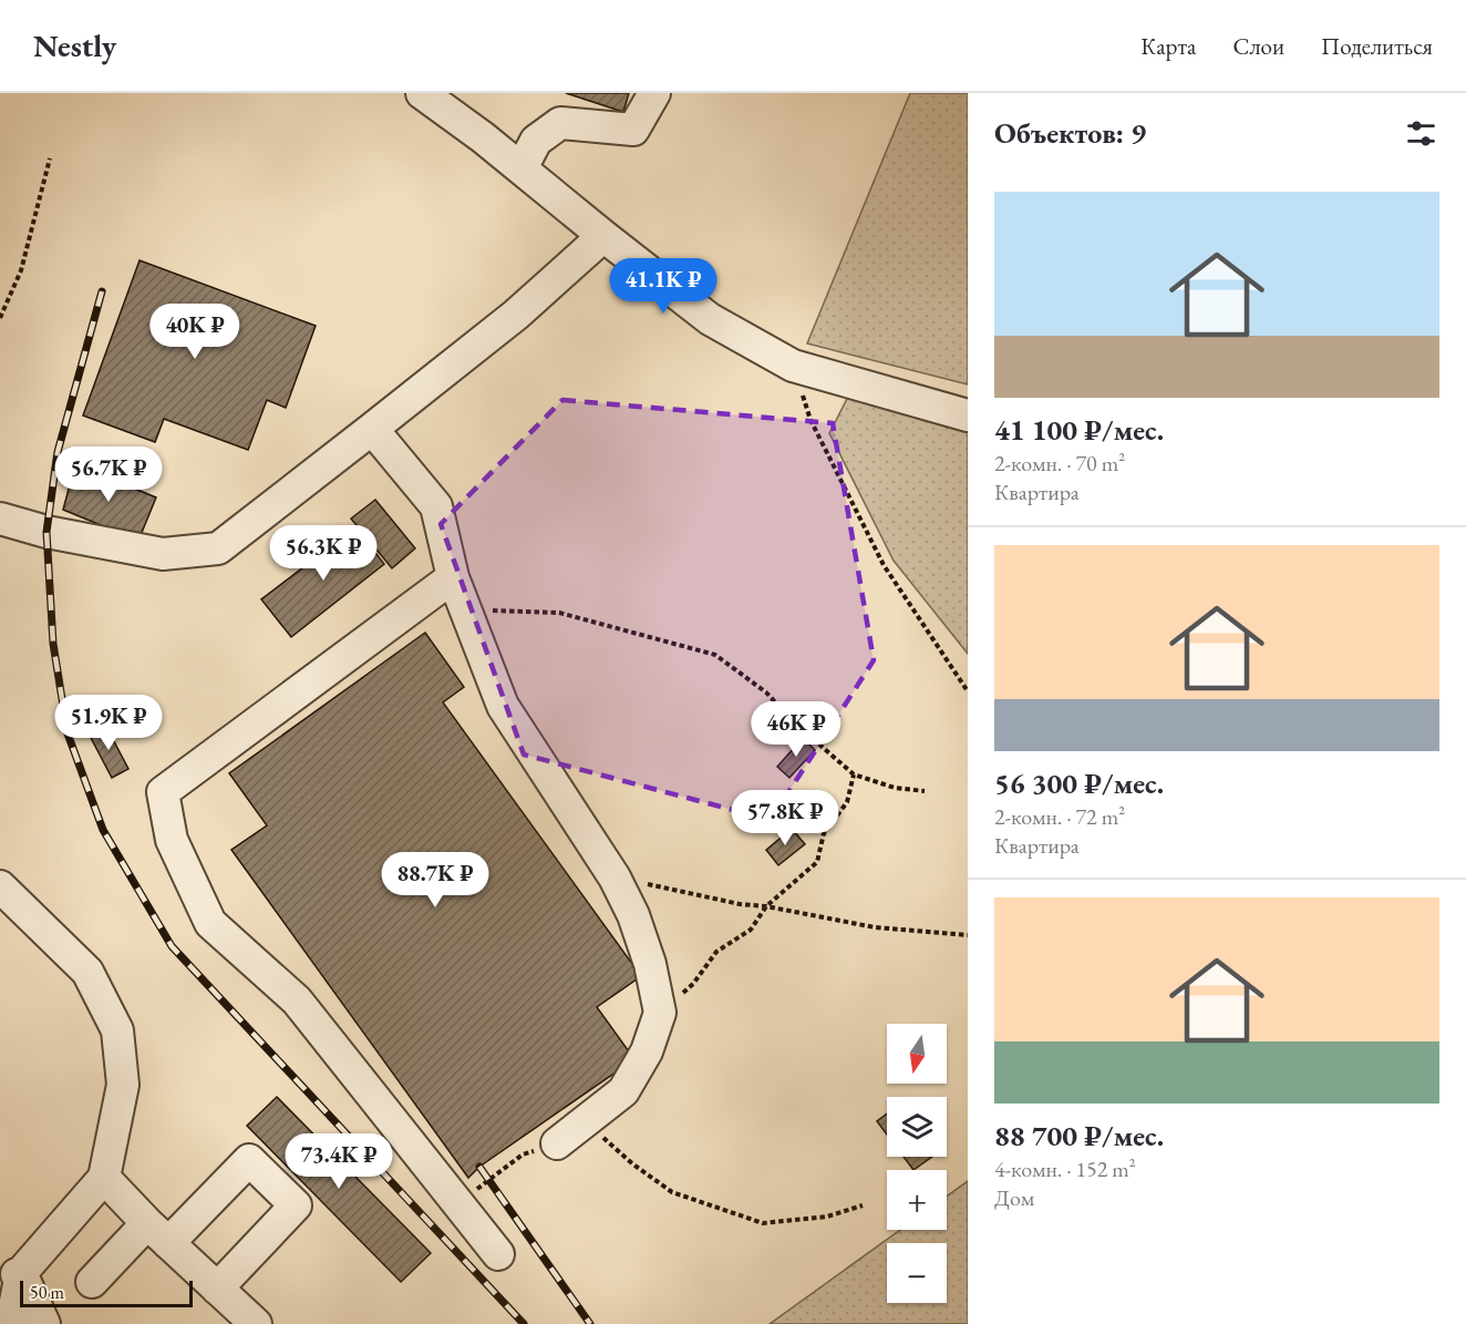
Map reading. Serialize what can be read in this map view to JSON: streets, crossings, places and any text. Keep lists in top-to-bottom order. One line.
{"scale_bar":"50 m","north":"bottom","page":{"header":"Nestly","nav":["Карта","Слои","Поделиться"],"heading":"Объектов: 9","list":[{"name":"41 100 ₽/мес.","note":"2-комн. · 70 m² · Квартира"},{"name":"56 300 ₽/мес.","note":"2-комн. · 72 m² · Квартира"},{"name":"88 700 ₽/мес.","note":"4-комн. · 152 m² · Дом"}],"price":["41.1K ₽","40K ₽","56.7K ₽","56.3K ₽","51.9K ₽","46K ₽","57.8K ₽","88.7K ₽","73.4K ₽"],"map_buttons":["+","−"],"scale":"50 m"}}
